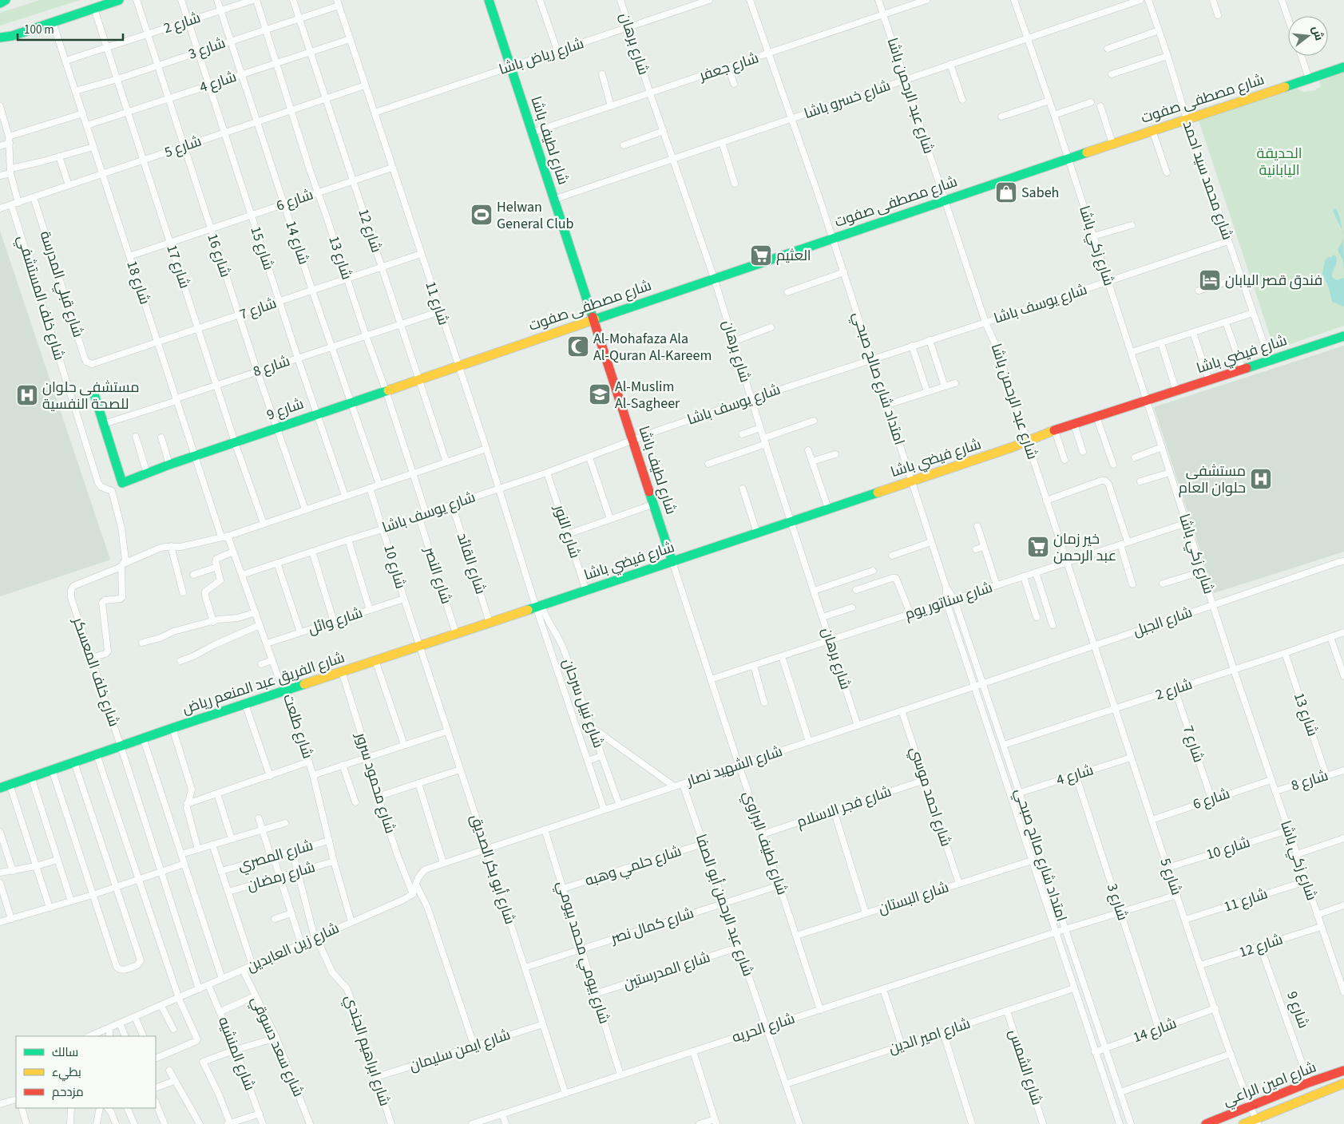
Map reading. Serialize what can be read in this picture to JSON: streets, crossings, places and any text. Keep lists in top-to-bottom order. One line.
{"streets":{"street":["شارع 2","شارع برهان","شارع 3","شارع رياض باشا","شارع جعفر","شارع 4","شارع عبد الرحمن باشا","شارع مصطفى صفوت","شارع خسرو باشا","شارع لطيف باشا","شارع 5","شارع محمد سيد احمد","شارع 6","شارع 12","شارع 14","شارع زكي باشا","شارع 15","شارع 16","شارع 13","شارع 17","شارع 18","شارع قبلي المدرسة","شارع خلف المستشفي","شارع 11","شارع يوسف باشا","شارع 7","شارع فيضي باشا","شارع 8","امتداد شارع صالح صبحي","شارع 9","شارع النور","شارع القائد","شارع 10","شارع النصر","شارع سناتور يوم","شارع وائل","شارع الجبل","شارع خلف المعسكر","شارع الفريق عبد المنعم رياض","شارع نبيل سرحان","شارع طلعت","شارع الشهيد نصار","شارع محمود سرور","شارع احمد موسي","شارع فجر الاسلام","شارع لطيف البراوي","شارع المصري","شارع حلمي وهبه","شارع أبو بكر الصديق","شارع رمضان","شارع البستان","شارع عبد الرحمن أبو الصفا","شارع كمال نصر","شارع زين العابدين","شارع بيومي محمد بيومي","شارع المدرستين","شارع الحريه","شارع امير الدين","شارع سعد دسوقي","شارع ابراهيم الجندي","شارع ايمن سليمان","شارع المنشيه","شارع الشمس","شارع امين الراعي"]},"crossings":[["شارع 2","شارع 5"],["شارع 2","شارع 14"],["شارع 2","شارع زكي باشا"],["شارع 2","شارع 15"],["شارع 2","شارع 16"],["شارع 2","شارع 13"],["شارع 2","شارع 17"],["شارع 2","شارع 18"],["شارع 2","شارع 7"],["شارع 2","امتداد شارع صالح صبحي"],["شارع برهان","شارع رياض باشا"],["شارع برهان","شارع جعفر"],["شارع برهان","شارع مصطفى صفوت"],["شارع برهان","شارع خسرو باشا"],["شارع برهان","شارع يوسف باشا"],["شارع برهان","شارع فيضي باشا"],["شارع برهان","شارع سناتور يوم"],["شارع برهان","شارع الشهيد نصار"],["شارع 3","شارع 4"],["شارع 3","شارع 12"],["شارع 3","شارع 14"],["شارع 3","شارع 15"],["شارع 3","شارع 16"],["شارع 3","شارع 13"],["شارع 3","شارع 17"],["شارع 3","شارع 18"],["شارع 3","شارع 11"],["شارع رياض باشا","شارع لطيف باشا"],["شارع رياض باشا","شارع 11"],["شارع جعفر","شارع عبد الرحمن باشا"],["شارع جعفر","شارع لطيف باشا"],["شارع جعفر","امتداد شارع صالح صبحي"],["شارع 4","شارع 5"],["شارع 4","شارع 12"],["شارع 4","شارع 14"],["شارع 4","شارع 15"],["شارع 4","شارع 16"],["شارع 4","شارع 13"],["شارع 4","شارع 17"],["شارع 4","شارع 18"],["شارع 4","شارع 11"],["شارع 4","امتداد شارع صالح صبحي"],["شارع عبد الرحمن باشا","شارع مصطفى صفوت"],["شارع عبد الرحمن باشا","شارع خسرو باشا"],["شارع عبد الرحمن باشا","شارع 5"],["شارع عبد الرحمن باشا","شارع يوسف باشا"],["شارع عبد الرحمن باشا","شارع فيضي باشا"],["شارع عبد الرحمن باشا","شارع سناتور يوم"],["شارع عبد الرحمن باشا","شارع الجبل"],["شارع مصطفى صفوت","شارع لطيف باشا"],["شارع مصطفى صفوت","شارع محمد سيد احمد"],["شارع مصطفى صفوت","شارع زكي باشا"],["شارع مصطفى صفوت","شارع 11"],["شارع مصطفى صفوت","امتداد شارع صالح صبحي"],["شارع مصطفى صفوت","شارع 9"],["شارع خسرو باشا","شارع لطيف باشا"],["شارع خسرو باشا","شارع زكي باشا"],["شارع خسرو باشا","امتداد شارع صالح صبحي"],["شارع لطيف باشا","شارع يوسف باشا"],["شارع لطيف باشا","شارع فيضي باشا"],["شارع لطيف باشا","شارع لطيف البراوي"],["شارع 5","شارع 6"],["شارع 5","شارع 12"],["شارع 5","شارع 14"],["شارع 5","شارع 15"],["شارع 5","شارع 16"],["شارع 5","شارع 13"],["شارع 5","شارع 17"],["شارع 5","شارع 18"],["شارع 5","شارع قبلي المدرسة"],["شارع 5","شارع خلف المستشفي"],["شارع 5","شارع 11"],["شارع 5","شارع 10"],["شارع 5","شارع الجبل"],["شارع 5","شارع امين الراعي"],["شارع محمد سيد احمد","شارع يوسف باشا"],["شارع محمد سيد احمد","شارع فيضي باشا"],["شارع 6","شارع 12"],["شارع 6","شارع 14"],["شارع 6","شارع زكي باشا"],["شارع 6","شارع 15"],["شارع 6","شارع 16"],["شارع 6","شارع 13"],["شارع 6","شارع 17"],["شارع 6","شارع 18"],["شارع 6","شارع 11"],["شارع 6","شارع 7"],["شارع 12","شارع زكي باشا"],["شارع 12","شارع 7"],["شارع 12","شارع 8"],["شارع 12","شارع 9"],["شارع 14","شارع 7"],["شارع 14","شارع 8"],["شارع 14","امتداد شارع صالح صبحي"],["شارع 14","شارع 9"],["شارع زكي باشا","شارع 11"],["شارع زكي باشا","شارع يوسف باشا"],["شارع زكي باشا","شارع فيضي باشا"],["شارع زكي باشا","شارع 8"],["شارع زكي باشا","شارع 10"],["شارع زكي باشا","شارع سناتور يوم"],["شارع زكي باشا","شارع الجبل"],["شارع 15","شارع 7"],["شارع 15","شارع 8"],["شارع 15","شارع 9"],["شارع 16","شارع 7"],["شارع 16","شارع 8"],["شارع 16","شارع 9"],["شارع 13","شارع يوسف باشا"],["شارع 13","شارع 7"],["شارع 13","شارع 8"],["شارع 13","شارع 9"],["شارع 17","شارع 7"],["شارع 17","شارع 8"],["شارع 17","شارع 9"],["شارع 18","شارع 7"],["شارع 18","شارع 8"],["شارع 18","شارع 9"],["شارع 18","شارع طلعت"],["شارع قبلي المدرسة","شارع 7"],["شارع خلف المستشفي","شارع خلف المعسكر"],["شارع 11","شارع يوسف باشا"],["شارع 11","شارع 7"],["شارع 11","شارع فيضي باشا"],["شارع 11","شارع 8"],["شارع 11","شارع 9"],["شارع 11","شارع الفريق عبد المنعم رياض"],["شارع 11","شارع نبيل سرحان"],["شارع يوسف باشا","امتداد شارع صالح صبحي"],["شارع يوسف باشا","شارع النور"],["شارع يوسف باشا","شارع القائد"],["شارع يوسف باشا","شارع 10"],["شارع يوسف باشا","شارع النصر"],["شارع يوسف باشا","شارع طلعت"],["شارع فيضي باشا","امتداد شارع صالح صبحي"],["شارع فيضي باشا","شارع النور"],["شارع فيضي باشا","شارع الفريق عبد المنعم رياض"],["شارع فيضي باشا","شارع نبيل سرحان"],["شارع فيضي باشا","شارع لطيف البراوي"],["شارع 8","شارع 9"],["امتداد شارع صالح صبحي","شارع سناتور يوم"],["امتداد شارع صالح صبحي","شارع الجبل"],["امتداد شارع صالح صبحي","شارع الشهيد نصار"],["امتداد شارع صالح صبحي","شارع البستان"],["امتداد شارع صالح صبحي","شارع الحريه"],["امتداد شارع صالح صبحي","شارع امير الدين"],["شارع 9","شارع امين الراعي"],["شارع القائد","شارع الفريق عبد المنعم رياض"],["شارع 10","شارع وائل"],["شارع 10","شارع الفريق عبد المنعم رياض"],["شارع 10","شارع أبو بكر الصديق"],["شارع النصر","شارع الفريق عبد المنعم رياض"],["شارع سناتور يوم","شارع لطيف البراوي"],["شارع وائل","شارع طلعت"],["شارع الجبل","شارع الشهيد نصار"],["شارع خلف المعسكر","شارع الفريق عبد المنعم رياض"],["شارع خلف المعسكر","شارع زين العابدين"],["شارع الفريق عبد المنعم رياض","شارع نبيل سرحان"],["شارع الفريق عبد المنعم رياض","شارع طلعت"],["شارع الفريق عبد المنعم رياض","شارع محمود سرور"],["شارع الفريق عبد المنعم رياض","شارع أبو بكر الصديق"],["شارع نبيل سرحان","شارع الشهيد نصار"],["شارع طلعت","شارع المصري"],["شارع طلعت","شارع رمضان"],["شارع طلعت","شارع زين العابدين"],["شارع الشهيد نصار","شارع احمد موسي"],["شارع الشهيد نصار","شارع لطيف البراوي"],["شارع الشهيد نصار","شارع أبو بكر الصديق"],["شارع الشهيد نصار","شارع عبد الرحمن أبو الصفا"],["شارع الشهيد نصار","شارع بيومي محمد بيومي"],["شارع محمود سرور","شارع زين العابدين"],["شارع احمد موسي","شارع فجر الاسلام"],["شارع احمد موسي","شارع البستان"],["شارع فجر الاسلام","شارع لطيف البراوي"],["شارع لطيف البراوي","شارع البستان"],["شارع لطيف البراوي","شارع كمال نصر"],["شارع لطيف البراوي","شارع الحريه"],["شارع المصري","شارع رمضان"],["شارع المصري","شارع زين العابدين"],["شارع المصري","شارع ابراهيم الجندي"],["شارع حلمي وهبه","شارع عبد الرحمن أبو الصفا"],["شارع حلمي وهبه","شارع بيومي محمد بيومي"],["شارع أبو بكر الصديق","شارع كمال نصر"],["شارع أبو بكر الصديق","شارع الحريه"],["شارع أبو بكر الصديق","شارع ايمن سليمان"],["شارع رمضان","شارع ابراهيم الجندي"],["شارع عبد الرحمن أبو الصفا","شارع كمال نصر"],["شارع عبد الرحمن أبو الصفا","شارع المدرستين"],["شارع عبد الرحمن أبو الصفا","شارع الحريه"],["شارع عبد الرحمن أبو الصفا","شارع امير الدين"],["شارع كمال نصر","شارع بيومي محمد بيومي"],["شارع زين العابدين","شارع سعد دسوقي"],["شارع زين العابدين","شارع ابراهيم الجندي"],["شارع زين العابدين","شارع المنشيه"],["شارع بيومي محمد بيومي","شارع المدرستين"],["شارع بيومي محمد بيومي","شارع الحريه"],["شارع امير الدين","شارع الشمس"],["شارع ابراهيم الجندي","شارع ايمن سليمان"]],"parks":["الحديقة اليابانية"],"places":{"shop":["Sabeh"],"sports":["Helwan General Club"],"supermarket":["العثيم","خير زمان عبد الرحمن"],"hotel":["فندق قصر اليابان"],"mosque":["Al-Mohafaza Ala Al-Quran Al-Kareem"],"school or university":["Al-Muslim Al-Sagheer"],"hospital":["مستشفي حلوان للصحة النفسية","مستشفى حلوان العام"]},"legend":["سالك","بطيء","مزدحم"],"scale_bar":"100 m","north":"right"}
